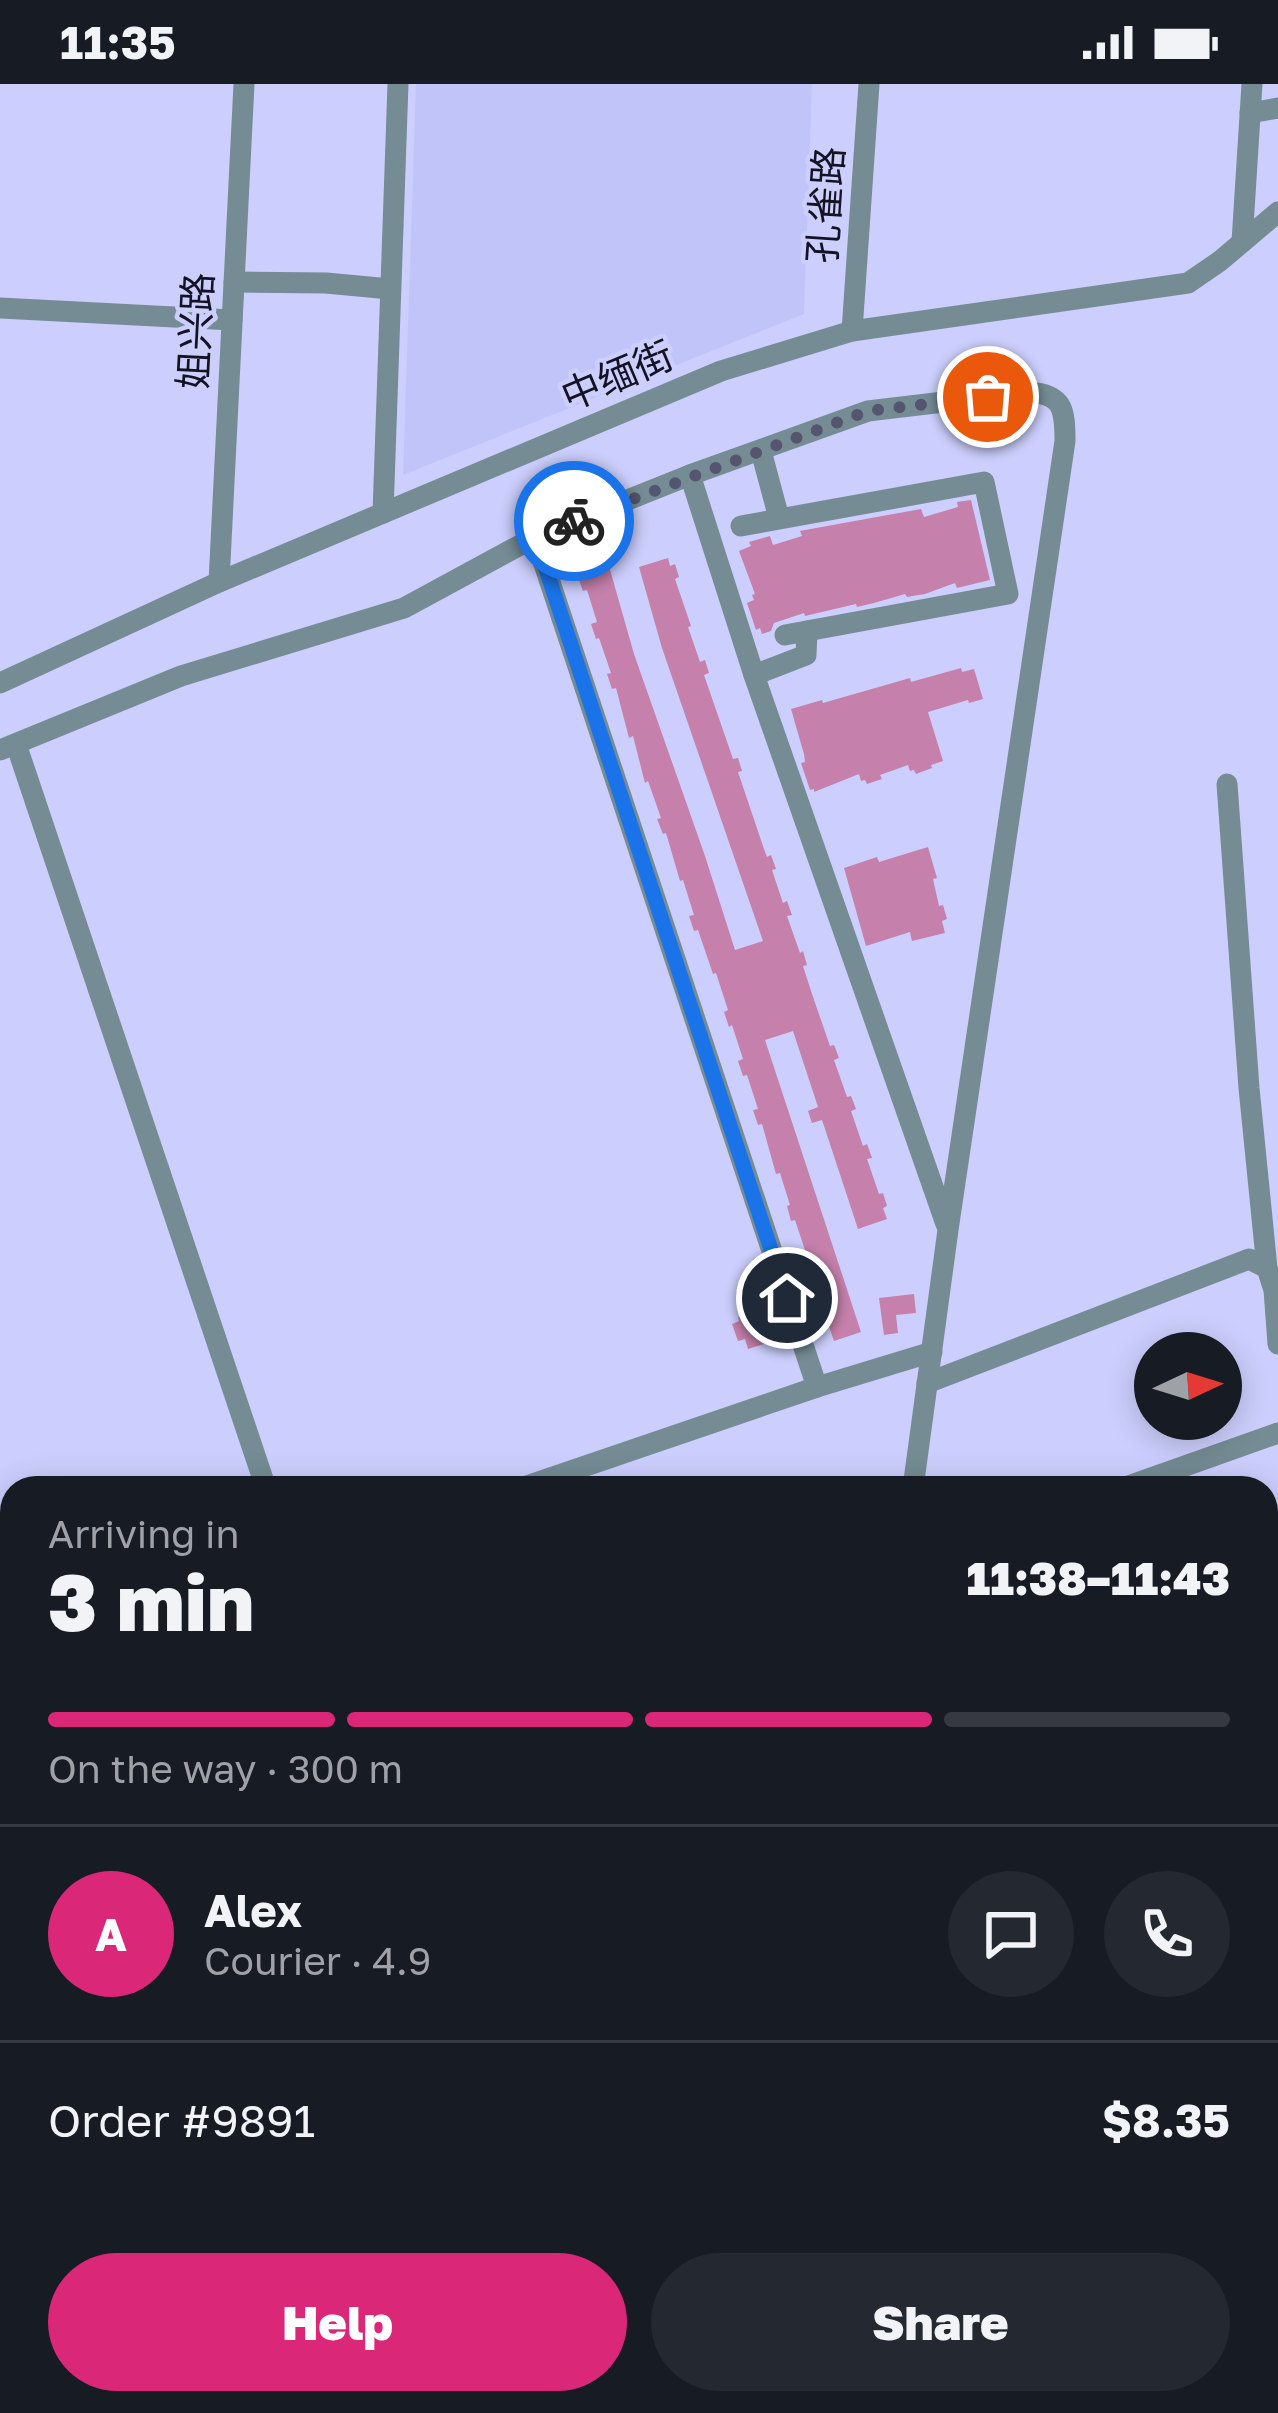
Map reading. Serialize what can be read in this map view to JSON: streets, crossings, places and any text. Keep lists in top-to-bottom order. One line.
{"streets":{"street":["孔雀路","姐兴路","中缅街"]},"crossings":[["孔雀路","中缅街"],["姐兴路","中缅街"]],"north":"right","page":{"status":"11:35","heading":["3 min","Arriving in","11:38–11:43"],"panel":["Alex","Courier · 4.9","Order #9891","$8.35"],"bar":"On the way · 300 m","round":"A","buttons":["Help","Share"]}}
